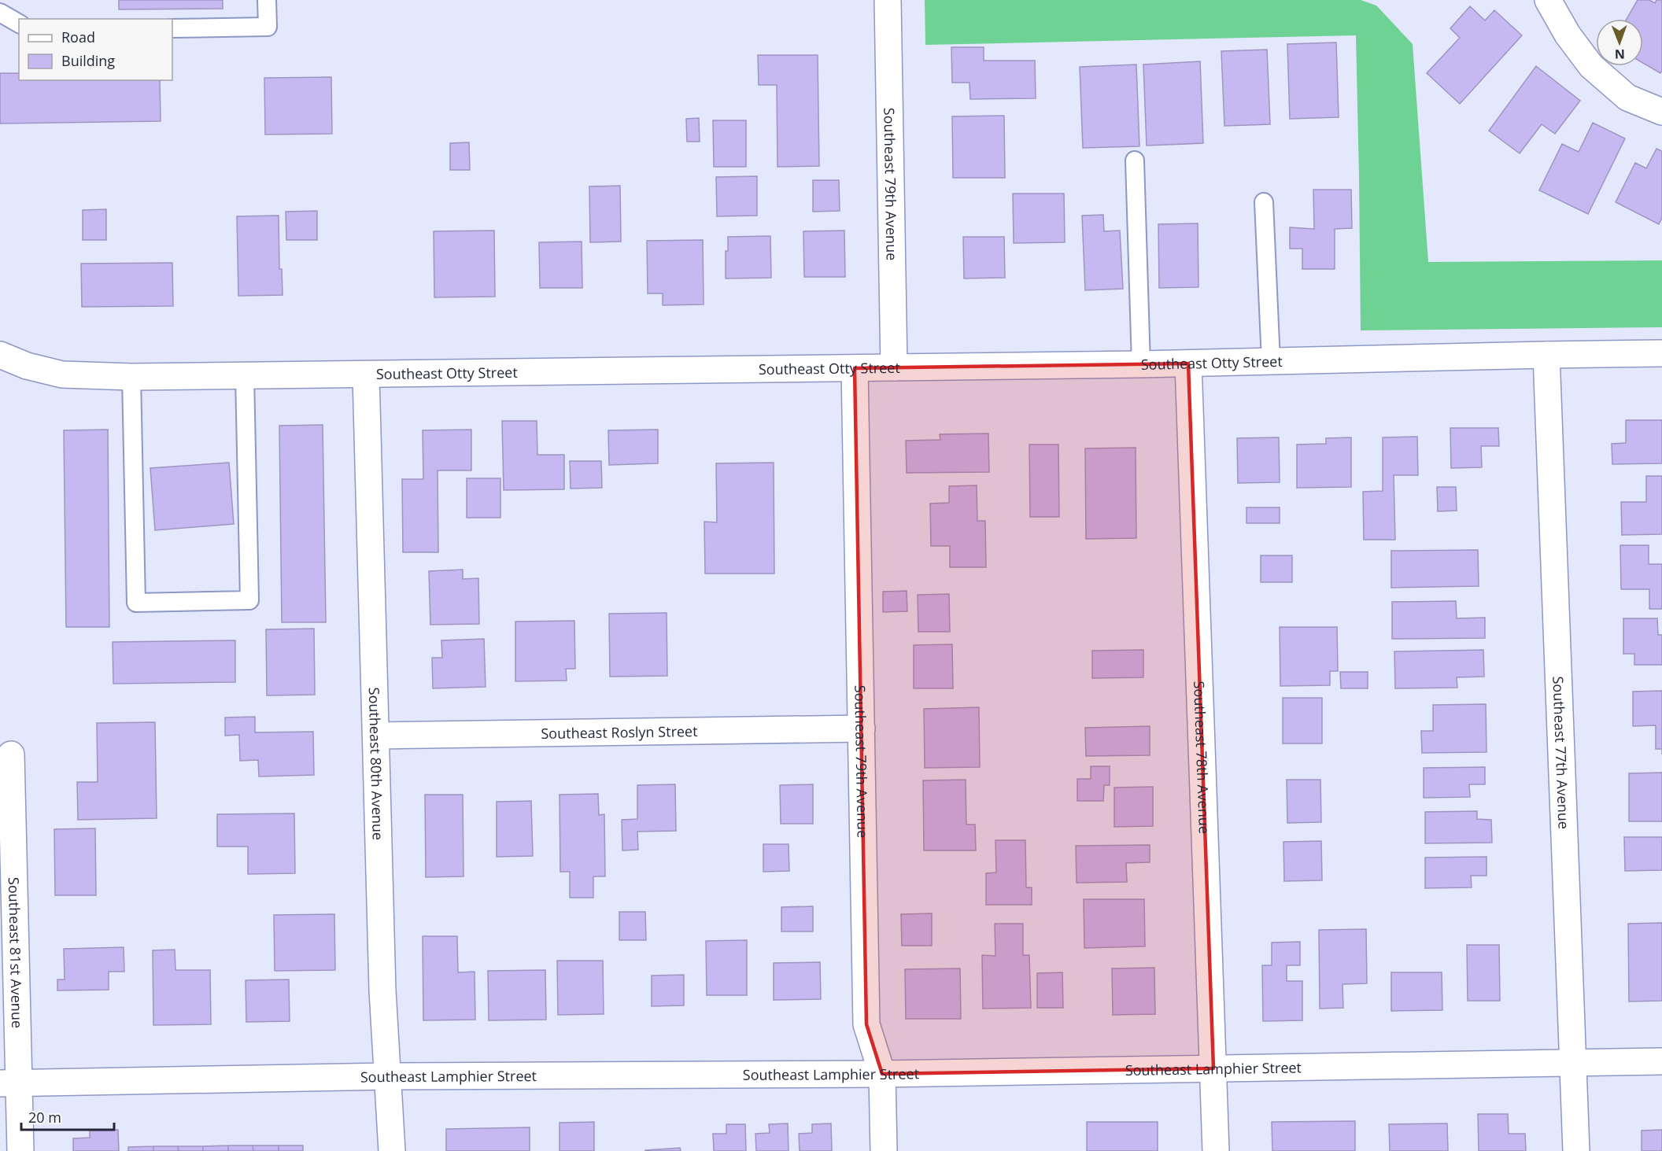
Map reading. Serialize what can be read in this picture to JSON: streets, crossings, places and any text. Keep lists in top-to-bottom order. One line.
{"streets":{"street":["Southeast 79th Avenue","Southeast Otty Street","Southeast Roslyn Street","Southeast 77th Avenue","Southeast 78th Avenue","Southeast 80th Avenue","Southeast 81st Avenue","Southeast Lamphier Street"]},"crossings":[["Southeast 79th Avenue","Southeast Otty Street"],["Southeast 79th Avenue","Southeast Roslyn Street"],["Southeast 79th Avenue","Southeast Lamphier Street"],["Southeast Otty Street","Southeast 77th Avenue"],["Southeast Otty Street","Southeast 78th Avenue"],["Southeast Otty Street","Southeast 80th Avenue"],["Southeast Roslyn Street","Southeast 80th Avenue"],["Southeast 77th Avenue","Southeast Lamphier Street"],["Southeast 78th Avenue","Southeast Lamphier Street"],["Southeast 80th Avenue","Southeast Lamphier Street"],["Southeast 81st Avenue","Southeast Lamphier Street"]],"legend":["Road","Building"],"scale_bar":"20 m","north":"bottom"}
